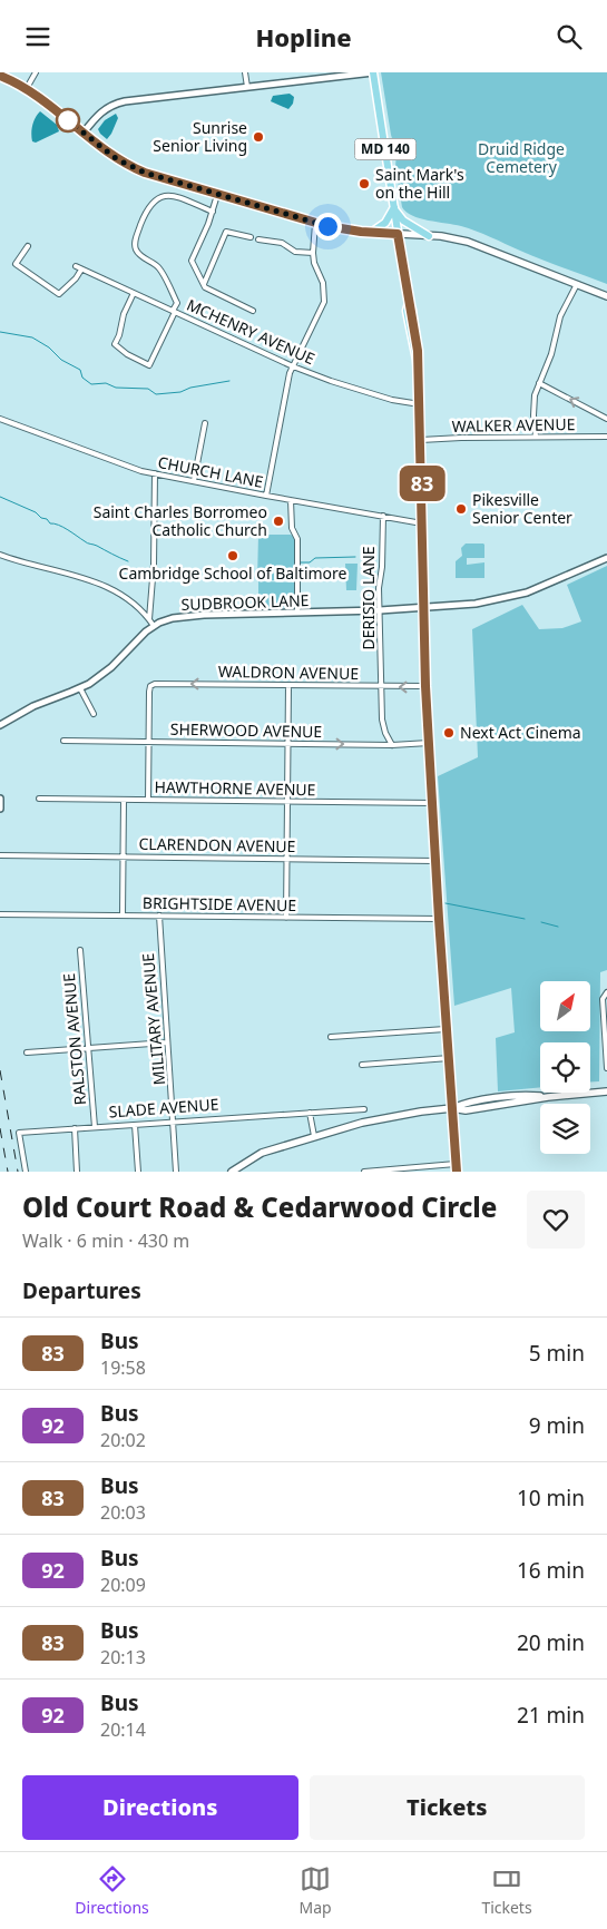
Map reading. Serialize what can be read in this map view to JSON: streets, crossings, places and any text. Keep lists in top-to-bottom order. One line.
{"streets":{"main road":["MD 140"],"street":["MCHENRY AVENUE","WALKER AVENUE","CHURCH LANE","DERISIO LANE","SUDBROOK LANE","WALDRON AVENUE","SHERWOOD AVENUE","HAWTHORNE AVENUE","CLARENDON AVENUE","BRIGHTSIDE AVENUE","MILITARY AVENUE","RALSTON AVENUE","SLADE AVENUE"]},"crossings":[["MD 140","MCHENRY AVENUE"],["MD 140","WALKER AVENUE"],["MD 140","CHURCH LANE"],["MD 140","SUDBROOK LANE"],["MD 140","WALDRON AVENUE"],["MD 140","SHERWOOD AVENUE"],["MD 140","HAWTHORNE AVENUE"],["MD 140","CLARENDON AVENUE"],["MD 140","BRIGHTSIDE AVENUE"],["CHURCH LANE","DERISIO LANE"],["DERISIO LANE","SUDBROOK LANE"],["DERISIO LANE","WALDRON AVENUE"],["DERISIO LANE","SHERWOOD AVENUE"],["WALDRON AVENUE","SHERWOOD AVENUE"],["BRIGHTSIDE AVENUE","MILITARY AVENUE"],["MILITARY AVENUE","SLADE AVENUE"],["RALSTON AVENUE","SLADE AVENUE"]],"one_way":["WALDRON AVENUE"],"parks":["Druid Ridge Cemetery"],"places":["Sunrise Senior Living","Saint Mark's on the Hill","Pikesville Senior Center","Saint Charles Borromeo Catholic Church","Cambridge School of Baltimore","Next Act Cinema"],"lines":["bus line 83"],"north":"top right","page":{"header":"Hopline","on_map":"83","heading":[["Old Court Road & Cedarwood Circle","Walk · 6 min · 430 m"],"Departures"],"list":[{"mark":"83","name":"Bus","note":"19:58","value":"5 min"},{"mark":"92","name":"Bus","note":"20:02","value":"9 min"},{"mark":"83","name":"Bus","note":"20:03","value":"10 min"},{"mark":"92","name":"Bus","note":"20:09","value":"16 min"},{"mark":"83","name":"Bus","note":"20:13","value":"20 min"},{"mark":"92","name":"Bus","note":"20:14","value":"21 min"}],"buttons":["Directions","Tickets"],"tabs":["Directions","Map","Tickets"]}}
